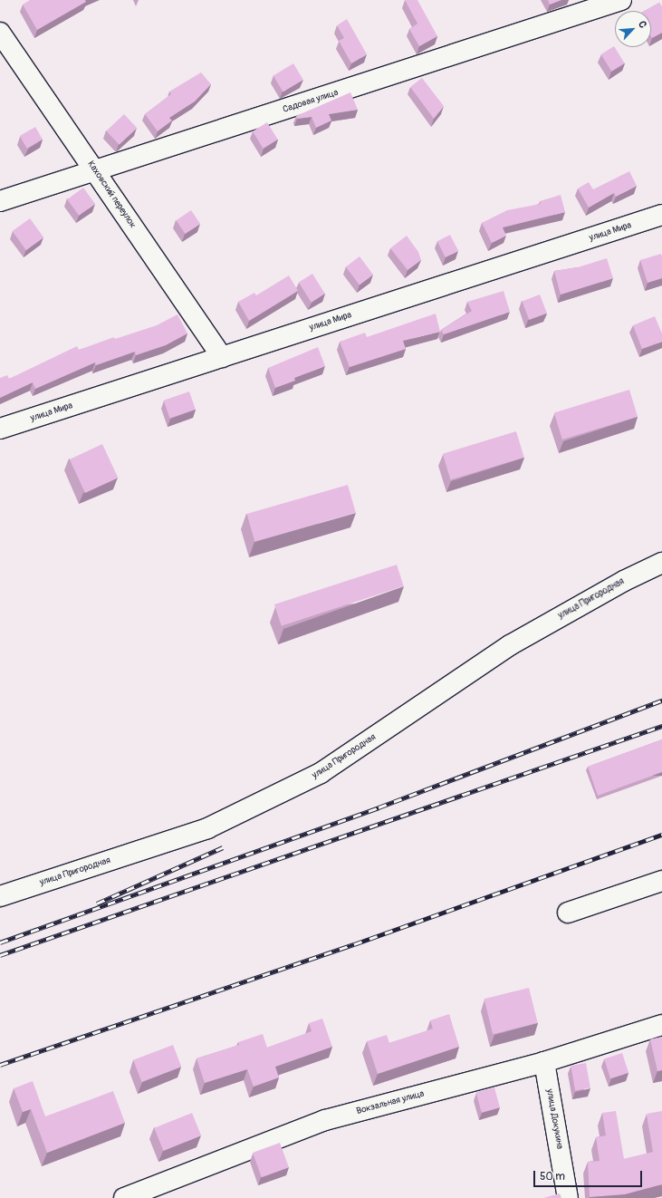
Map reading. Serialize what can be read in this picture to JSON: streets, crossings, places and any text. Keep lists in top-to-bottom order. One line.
{"streets":{"street":["Садовая улица","Каховский переулок","улица Мира","улица Пригородная","Вокзальная улица","улица Докукина"]},"crossings":[["Садовая улица","Каховский переулок"],["Каховский переулок","улица Мира"],["Вокзальная улица","улица Докукина"]],"scale_bar":"50 m","north":"top right"}
